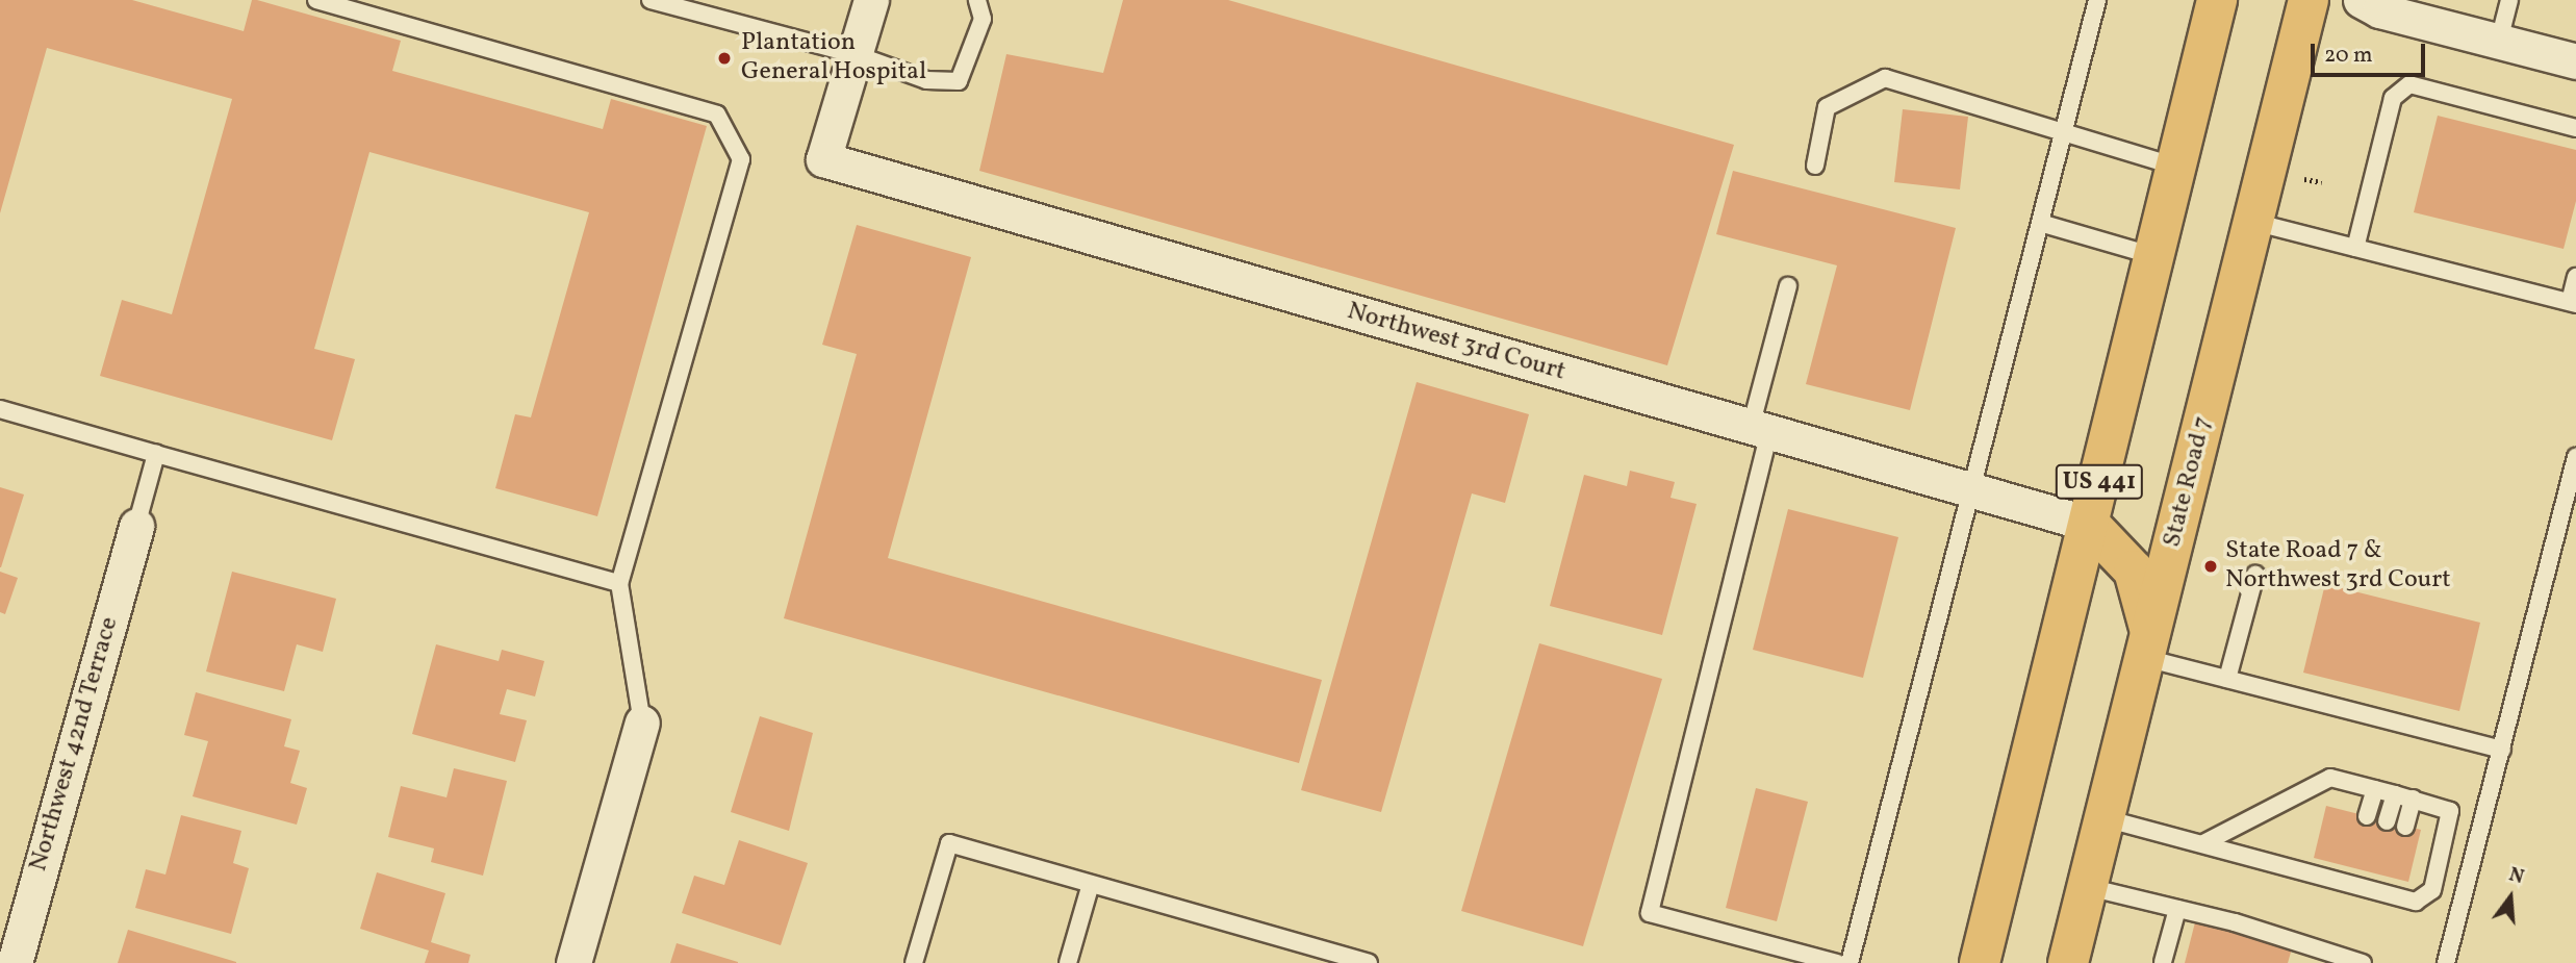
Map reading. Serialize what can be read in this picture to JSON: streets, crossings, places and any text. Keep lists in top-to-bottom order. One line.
{"streets":{"main road":["US 441","State Road 7"],"street":["Northwest 3rd Court","Northwest 42nd Terrace"]},"crossings":[["Northwest 3rd Court","US 441"]],"places":["Plantation General Hospital","State Road 7 & Northwest 3rd Court"],"scale_bar":"20 m","north":"top"}
